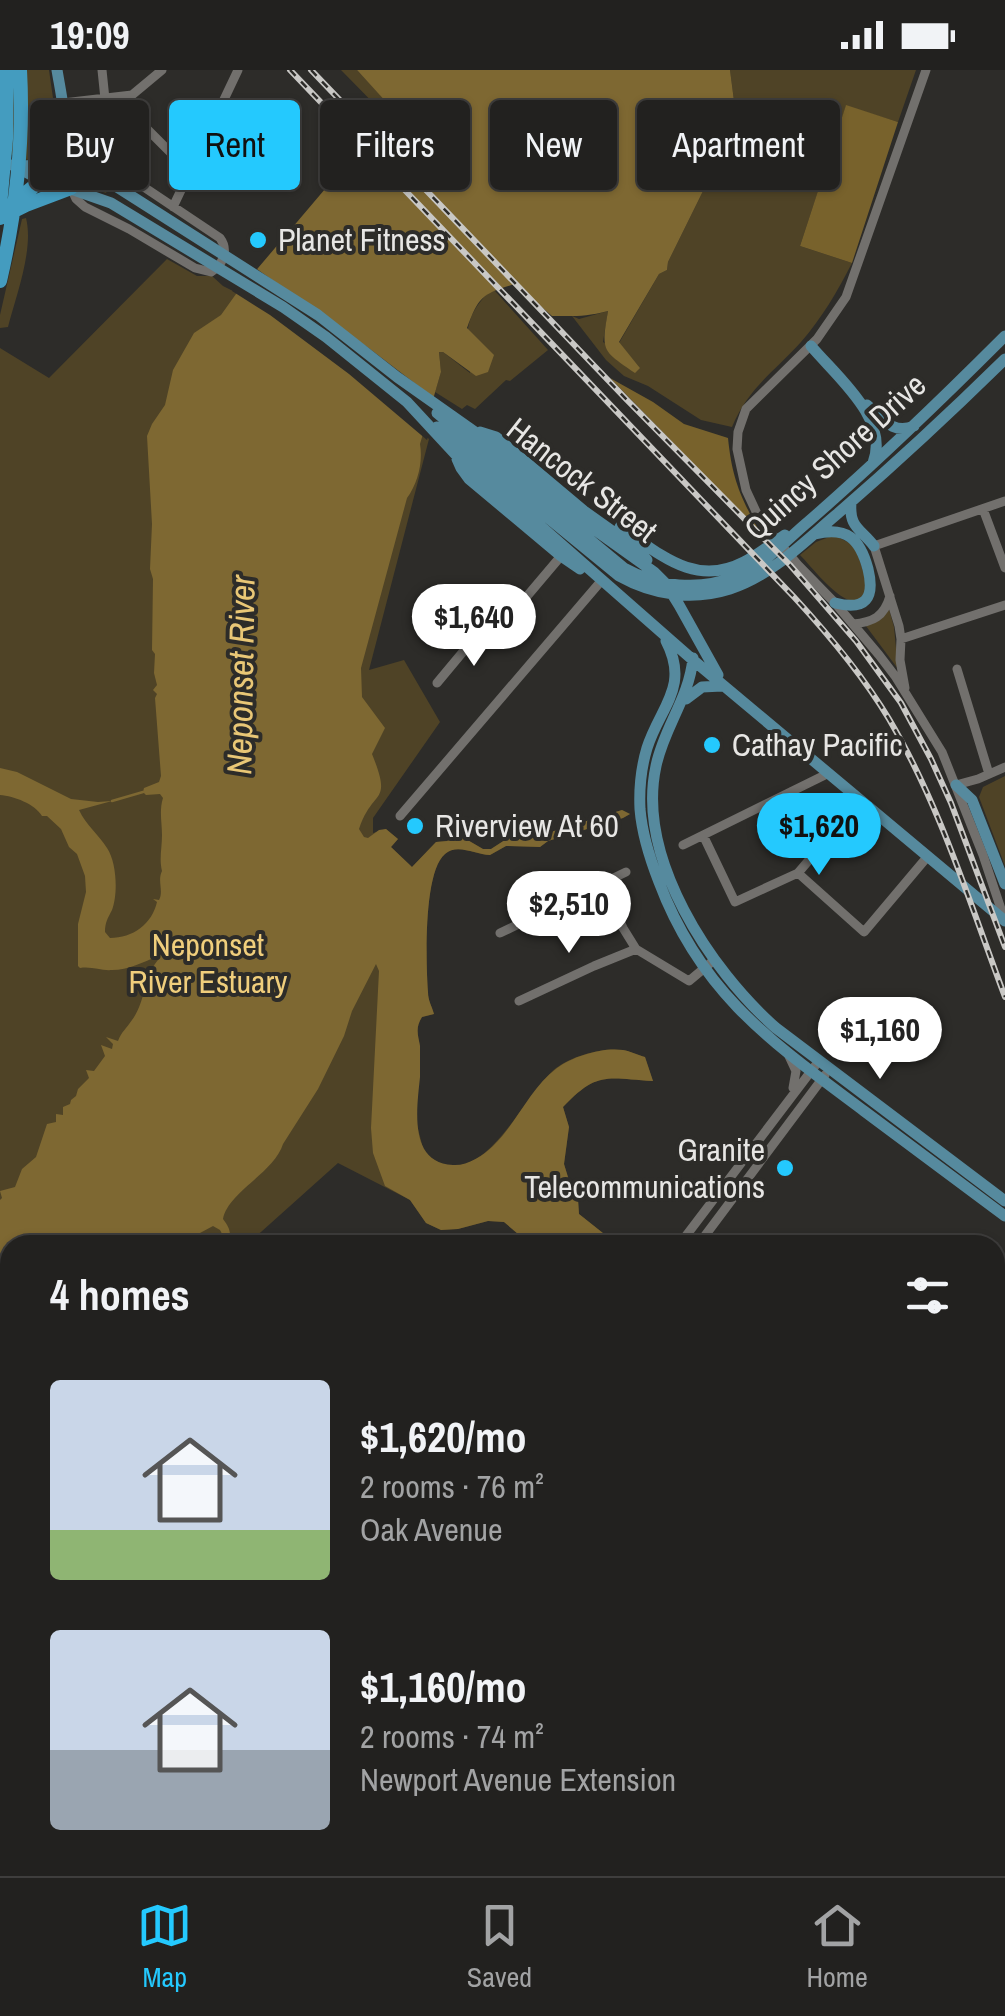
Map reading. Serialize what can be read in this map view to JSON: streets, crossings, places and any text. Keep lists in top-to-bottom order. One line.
{"streets":{"main road":["Quincy Shore Drive","Hancock Street"]},"crossings":[["Quincy Shore Drive","Hancock Street"]],"water":["Neponset River"],"parks":["Neponset River Estuary"],"places":["Planet Fitness","Cathay Pacific","Riverview At 60","Granite Telecommunications"],"page":{"status":"19:09","chip":["Buy","Rent","Filters","New","Apartment"],"price":["$1,640","$1,620","$2,510","$1,160"],"heading":"4 homes","list":[{"name":"$1,620/mo","note":"2 rooms · 76 m² · Oak Avenue"},{"name":"$1,160/mo","note":"2 rooms · 74 m² · Newport Avenue Extension"}],"tabs":["Map","Saved","Home"]}}
